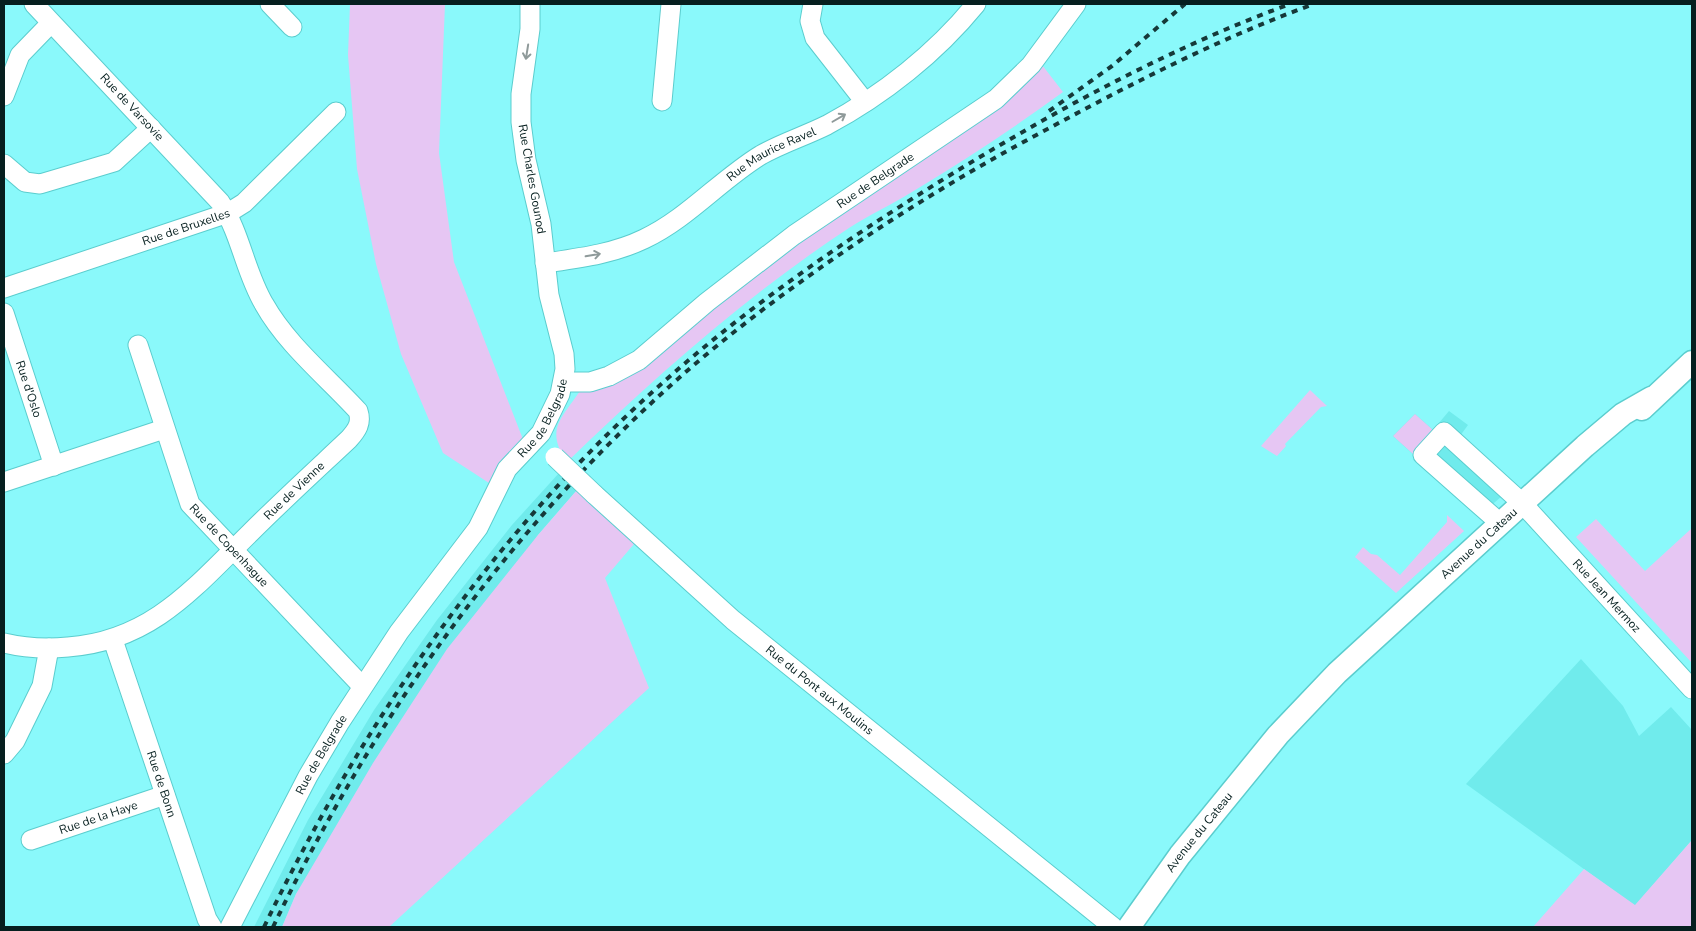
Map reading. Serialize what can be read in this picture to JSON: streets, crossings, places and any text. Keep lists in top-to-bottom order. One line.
{"streets":{"main road":["Avenue du Cateau"],"street":["Rue de Varsovie","Rue Maurice Ravel","Rue Charles Gounod","Rue de Belgrade","Rue de Bruxelles","Rue d'Oslo","Rue de Vienne","Rue de Copenhague","Rue Jean Mermoz","Rue du Pont aux Moulins","Rue de Bonn","Rue de la Haye"]},"crossings":[["Rue de Varsovie","Rue de Bruxelles"],["Rue de Varsovie","Rue de Vienne"],["Rue Maurice Ravel","Rue Charles Gounod"],["Rue Charles Gounod","Rue de Belgrade"],["Rue de Belgrade","Rue de Copenhague"],["Rue de Belgrade","Rue du Pont aux Moulins"],["Rue de Bruxelles","Rue de Vienne"],["Rue de Vienne","Rue de Copenhague"],["Rue de Vienne","Rue de Bonn"],["Avenue du Cateau","Rue Jean Mermoz"],["Rue de Bonn","Rue de la Haye"]],"one_way":["Rue Maurice Ravel"]}
